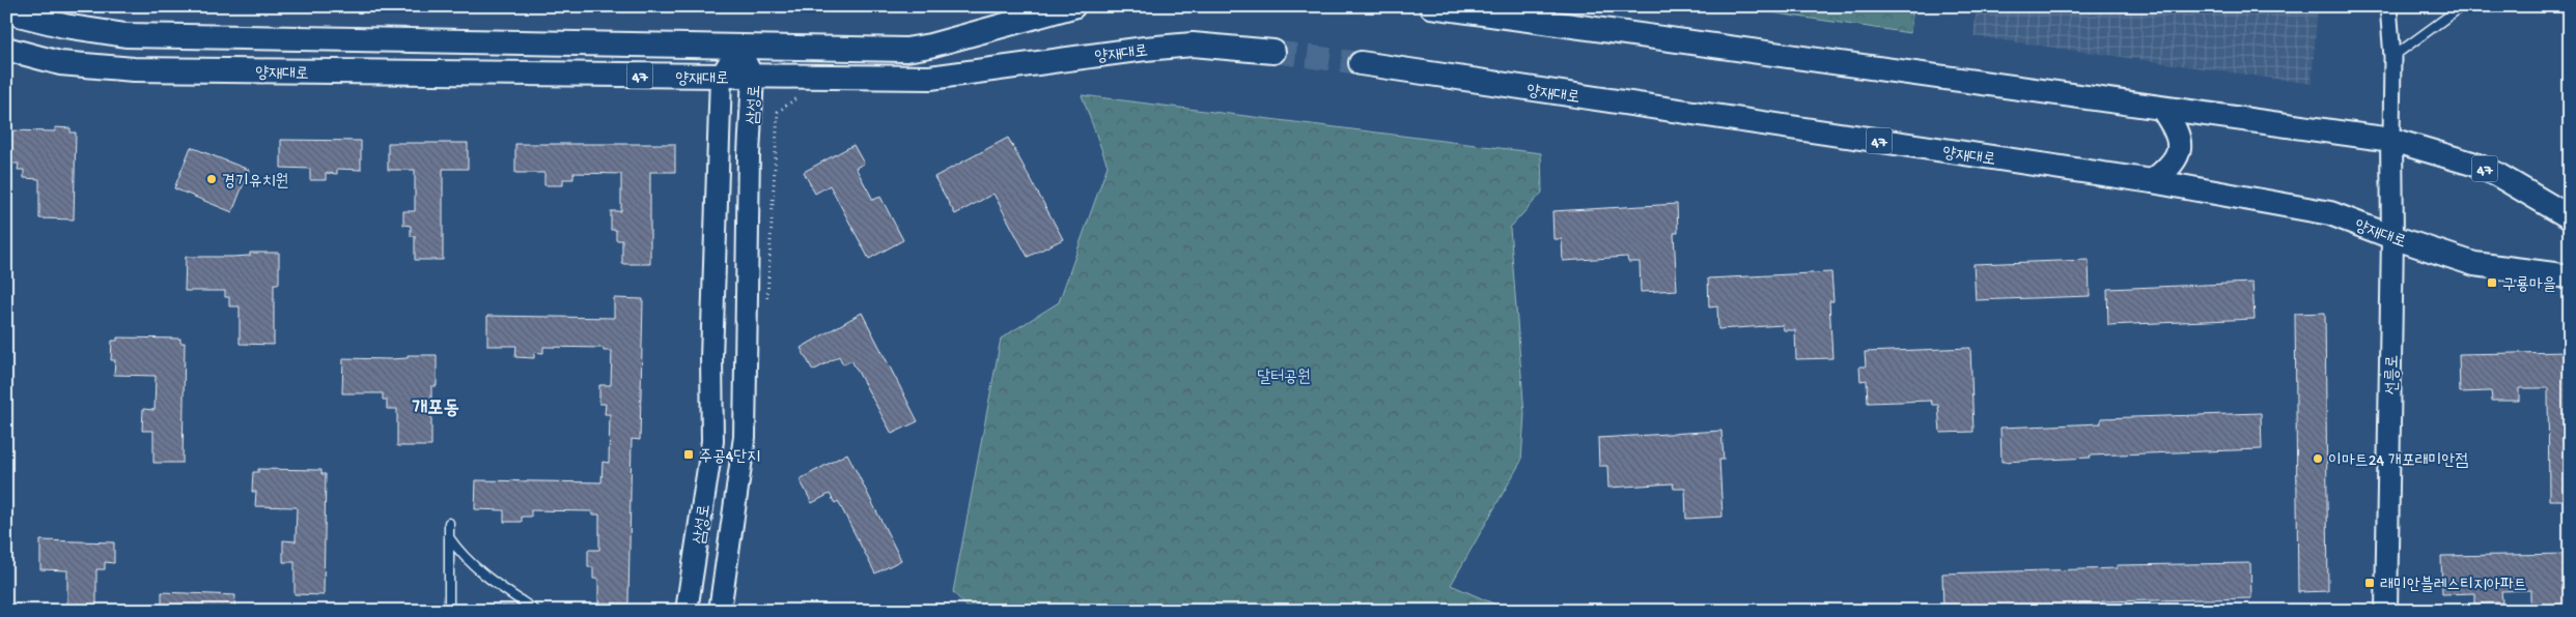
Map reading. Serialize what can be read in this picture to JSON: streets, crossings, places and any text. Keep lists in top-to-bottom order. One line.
{"streets":{"main road":["양재대로","47","삼성로","선릉로"]},"crossings":[["양재대로","삼성로"],["양재대로","선릉로"],["47","선릉로"]],"districts":["개포동"],"parks":["달터공원"],"places":{"other":["경기유치원","이마트24 개포래미안점"],"transit":["구룡마을","주공4단지","래미안블레스티지아파트"]}}
